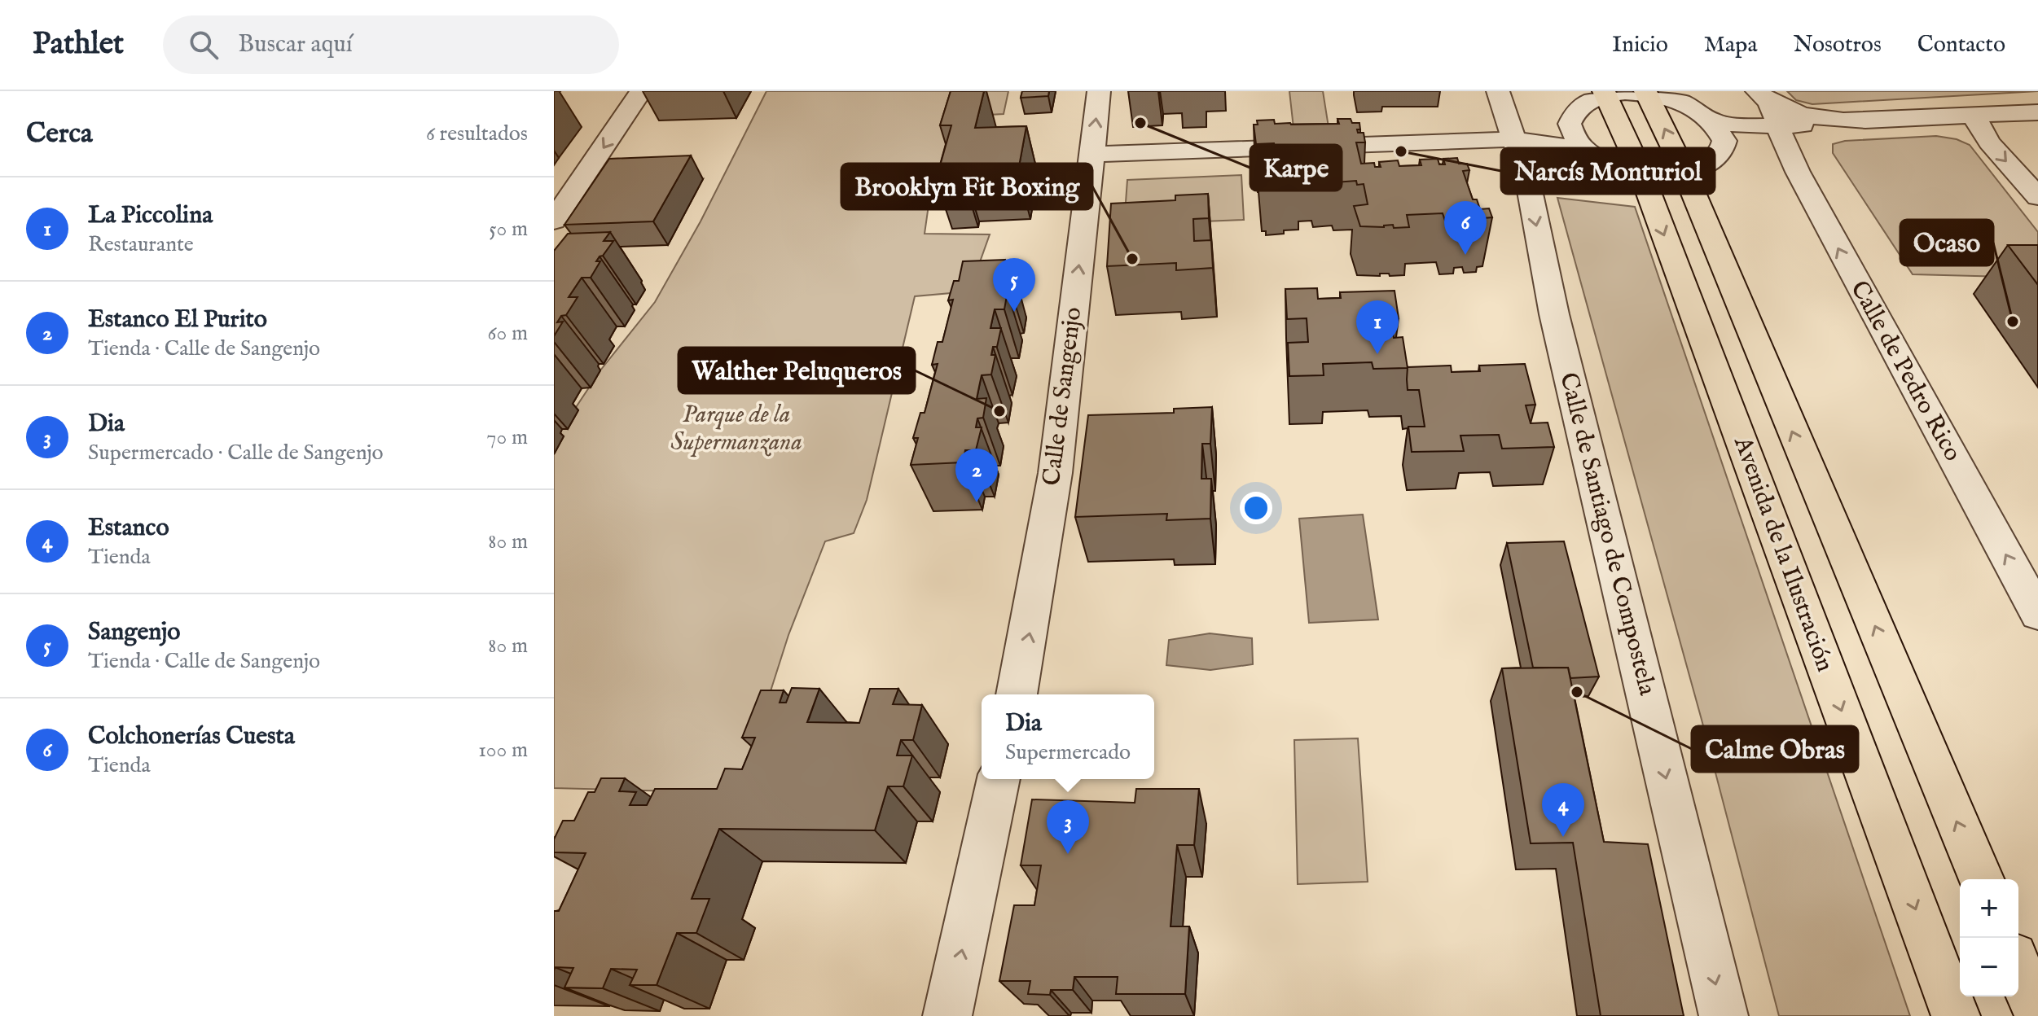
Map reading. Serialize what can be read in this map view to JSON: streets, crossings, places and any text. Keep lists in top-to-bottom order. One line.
{"streets":{"highway":["Avenida de la Ilustración"],"street":["Calle de Pedro Rico","Calle de Sangenjo","Calle de Santiago de Compostela"]},"one_way":["Calle de Pedro Rico","Calle de Sangenjo","Calle de Santiago de Compostela"],"parks":["Parque de la Supermanzana"],"places":["Karpe","Narcís Monturiol","Brooklyn Fit Boxing","Ocaso","Walther Peluqueros","Calme Obras"],"page":{"header":"Pathlet","search":"Buscar aquí","nav":["Inicio","Mapa","Nosotros","Contacto"],"heading":["Cerca","6 resultados"],"list":[{"mark":"1","name":"La Piccolina","note":"Restaurante","value":"50 m"},{"mark":"2","name":"Estanco El Purito","note":"Tienda · Calle de Sangenjo","value":"60 m"},{"mark":"3","name":"Dia","note":"Supermercado · Calle de Sangenjo","value":"70 m"},{"mark":"4","name":"Estanco","note":"Tienda","value":"80 m"},{"mark":"5","name":"Sangenjo","note":"Tienda · Calle de Sangenjo","value":"80 m"},{"mark":"6","name":"Colchonerías Cuesta","note":"Tienda","value":"100 m"}],"pins":["6","5","1","2","4","3"],"popup":["Dia","Supermercado"],"map_buttons":["+","−"]}}
